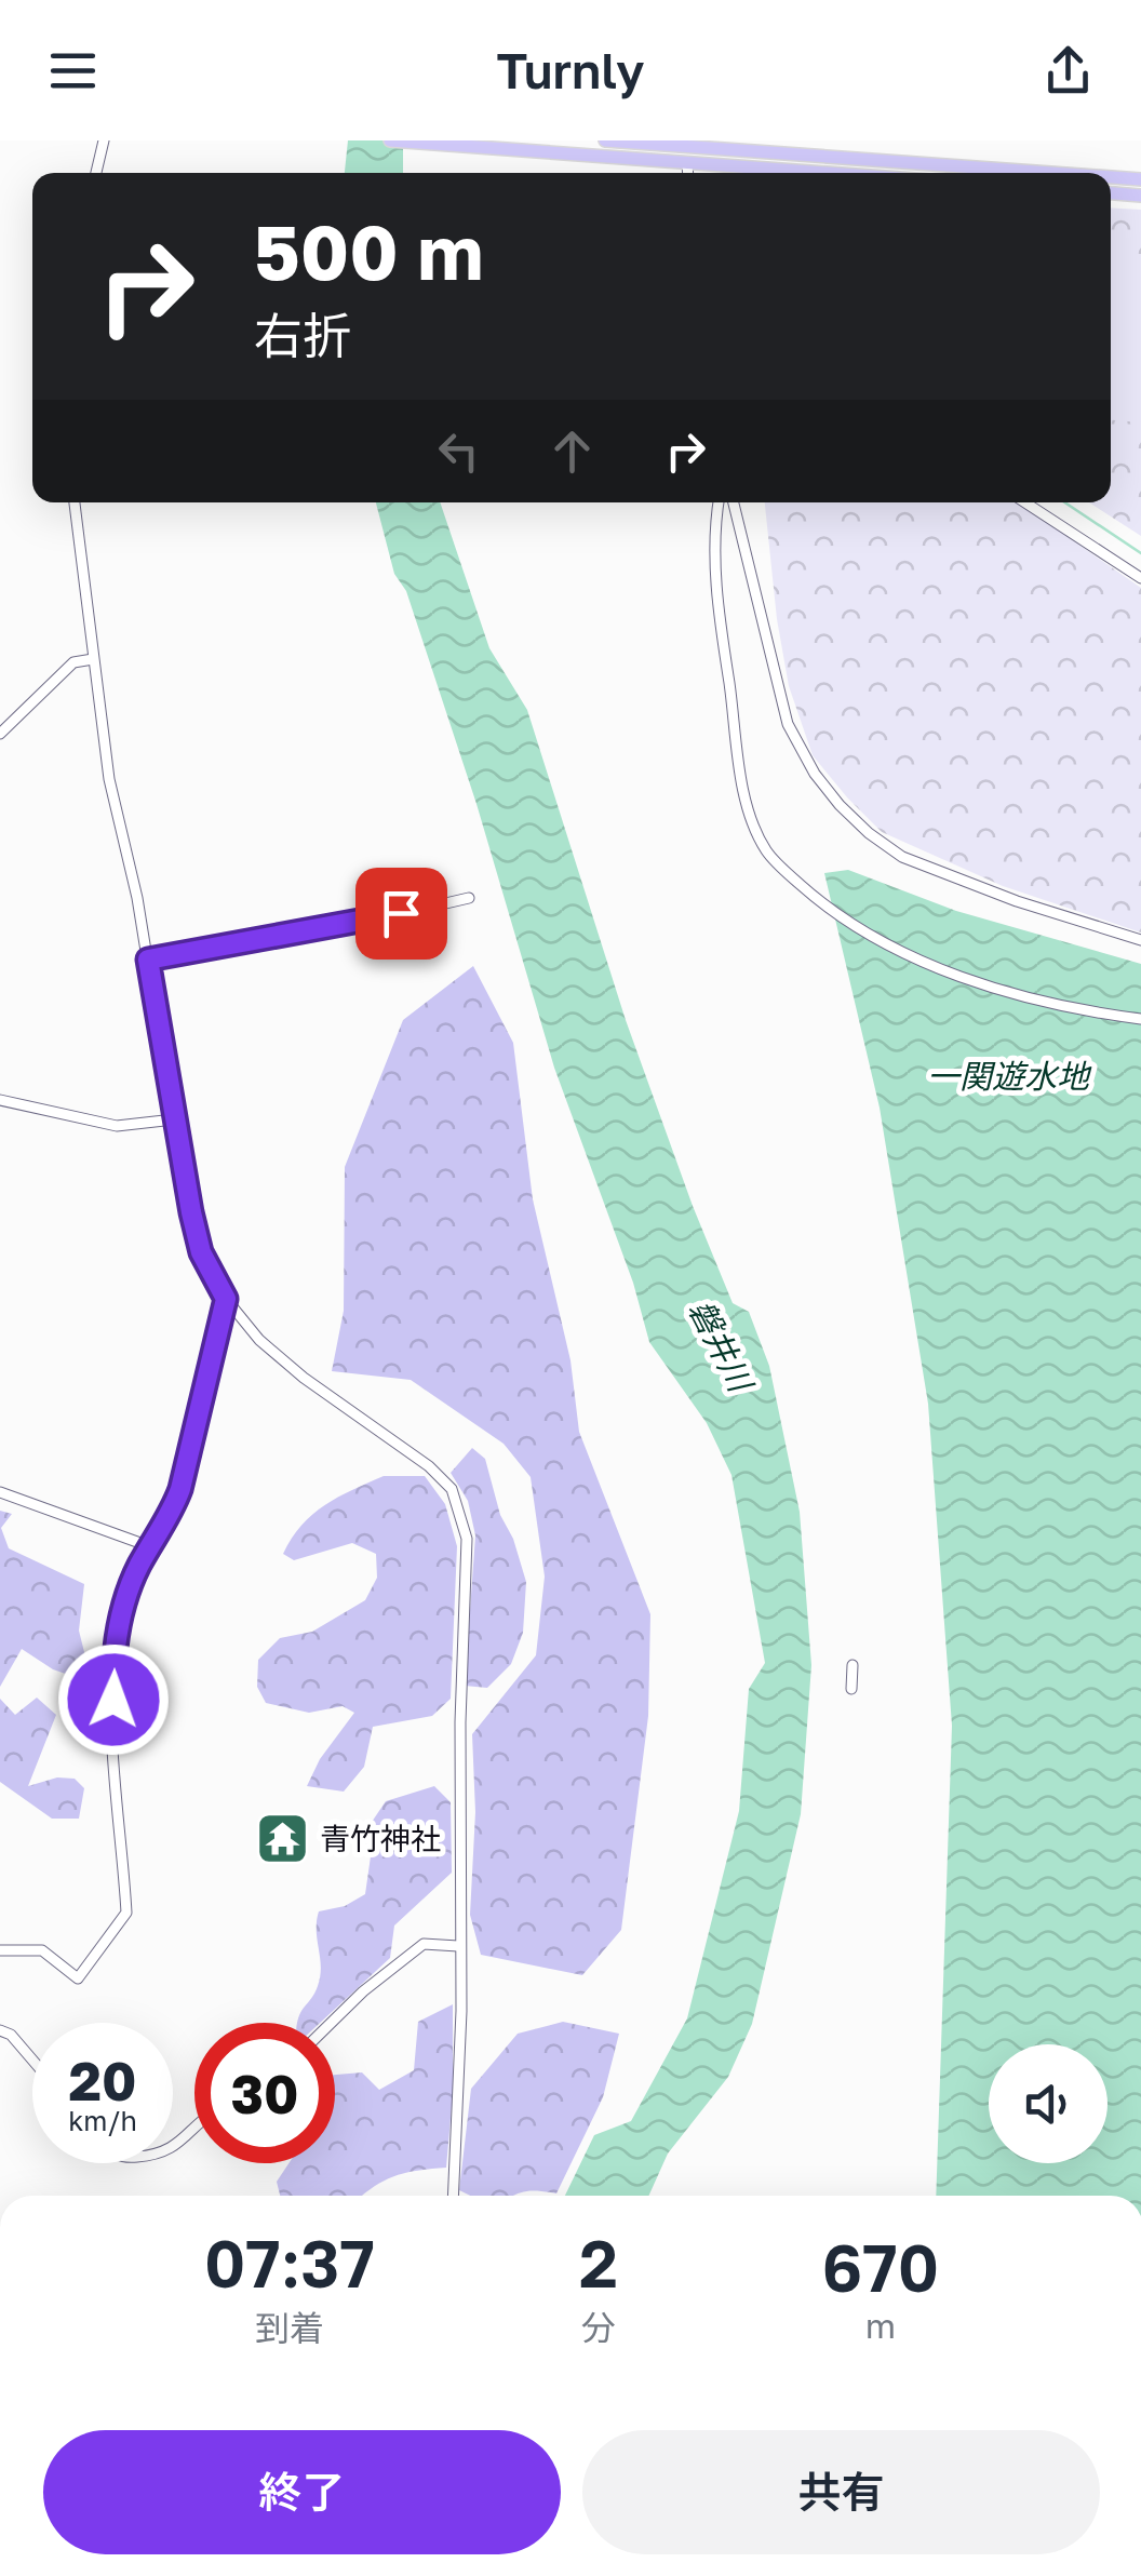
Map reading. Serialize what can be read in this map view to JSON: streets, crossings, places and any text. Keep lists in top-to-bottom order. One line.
{"water":["一関遊水地","磐井川"],"places":{"temple":["青竹神社"]},"page":{"header":"Turnly","turn":["500 m","右折"],"speed":"20 km/h","limit":"30","eta":["07:37","到着","2","分","670","m"],"buttons":["終了","共有"]}}
